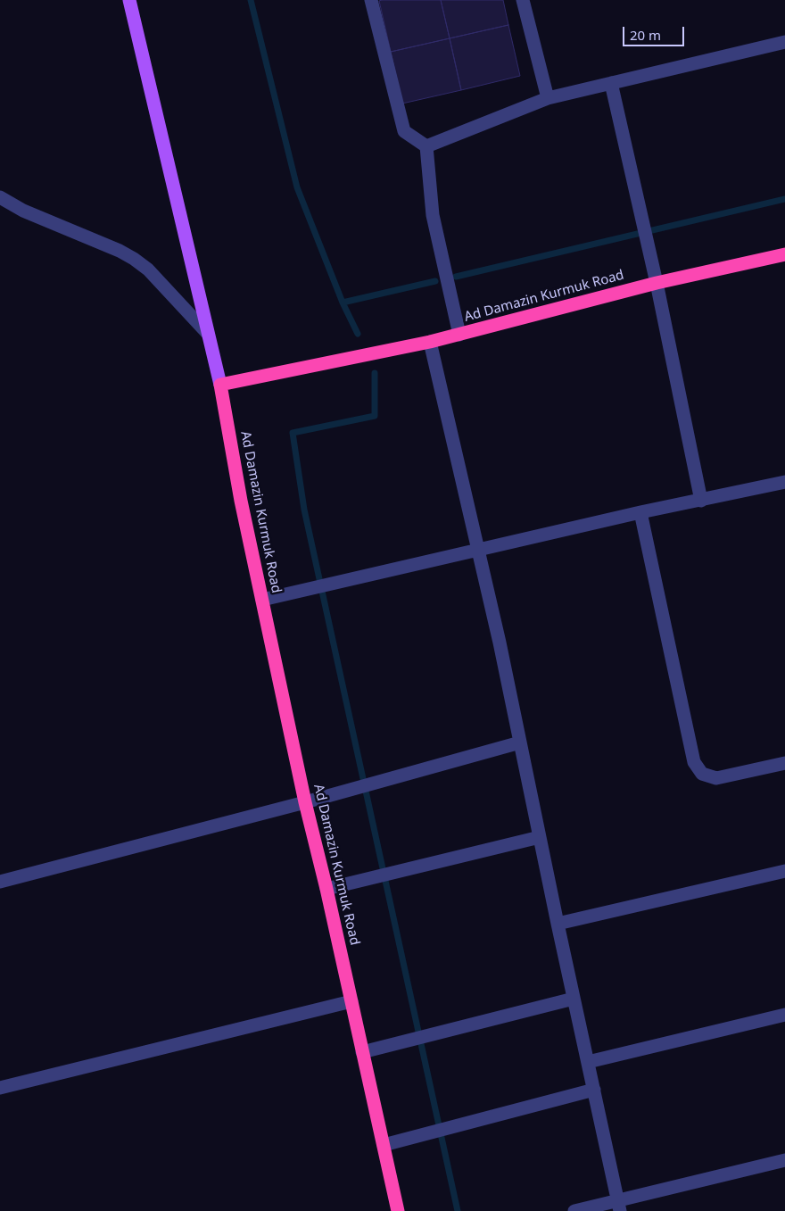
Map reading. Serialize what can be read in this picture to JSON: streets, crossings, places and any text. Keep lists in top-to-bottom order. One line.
{"streets":{"highway":["Ad Damazin Kurmuk Road"]},"scale_bar":"20 m"}
